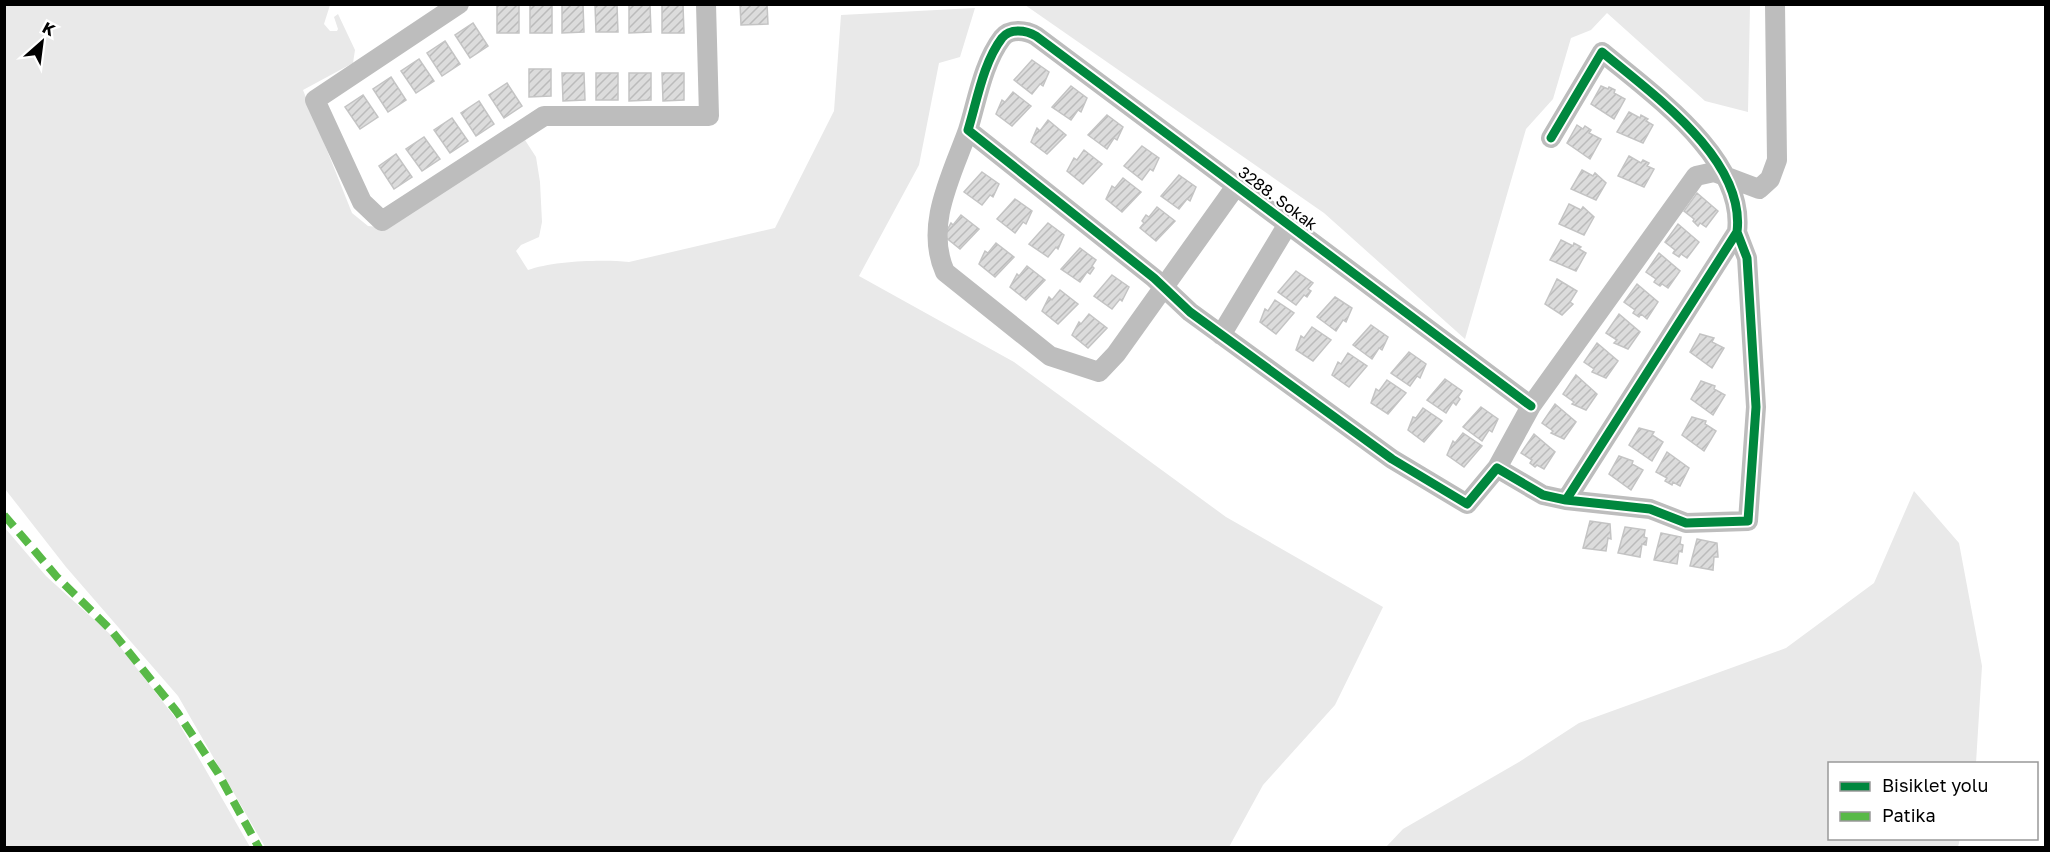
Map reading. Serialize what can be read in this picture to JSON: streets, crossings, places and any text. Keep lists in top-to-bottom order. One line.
{"streets":{"street":["3288. Sokak"]},"legend":["Bisiklet yolu","Patika"],"north":"top right"}
